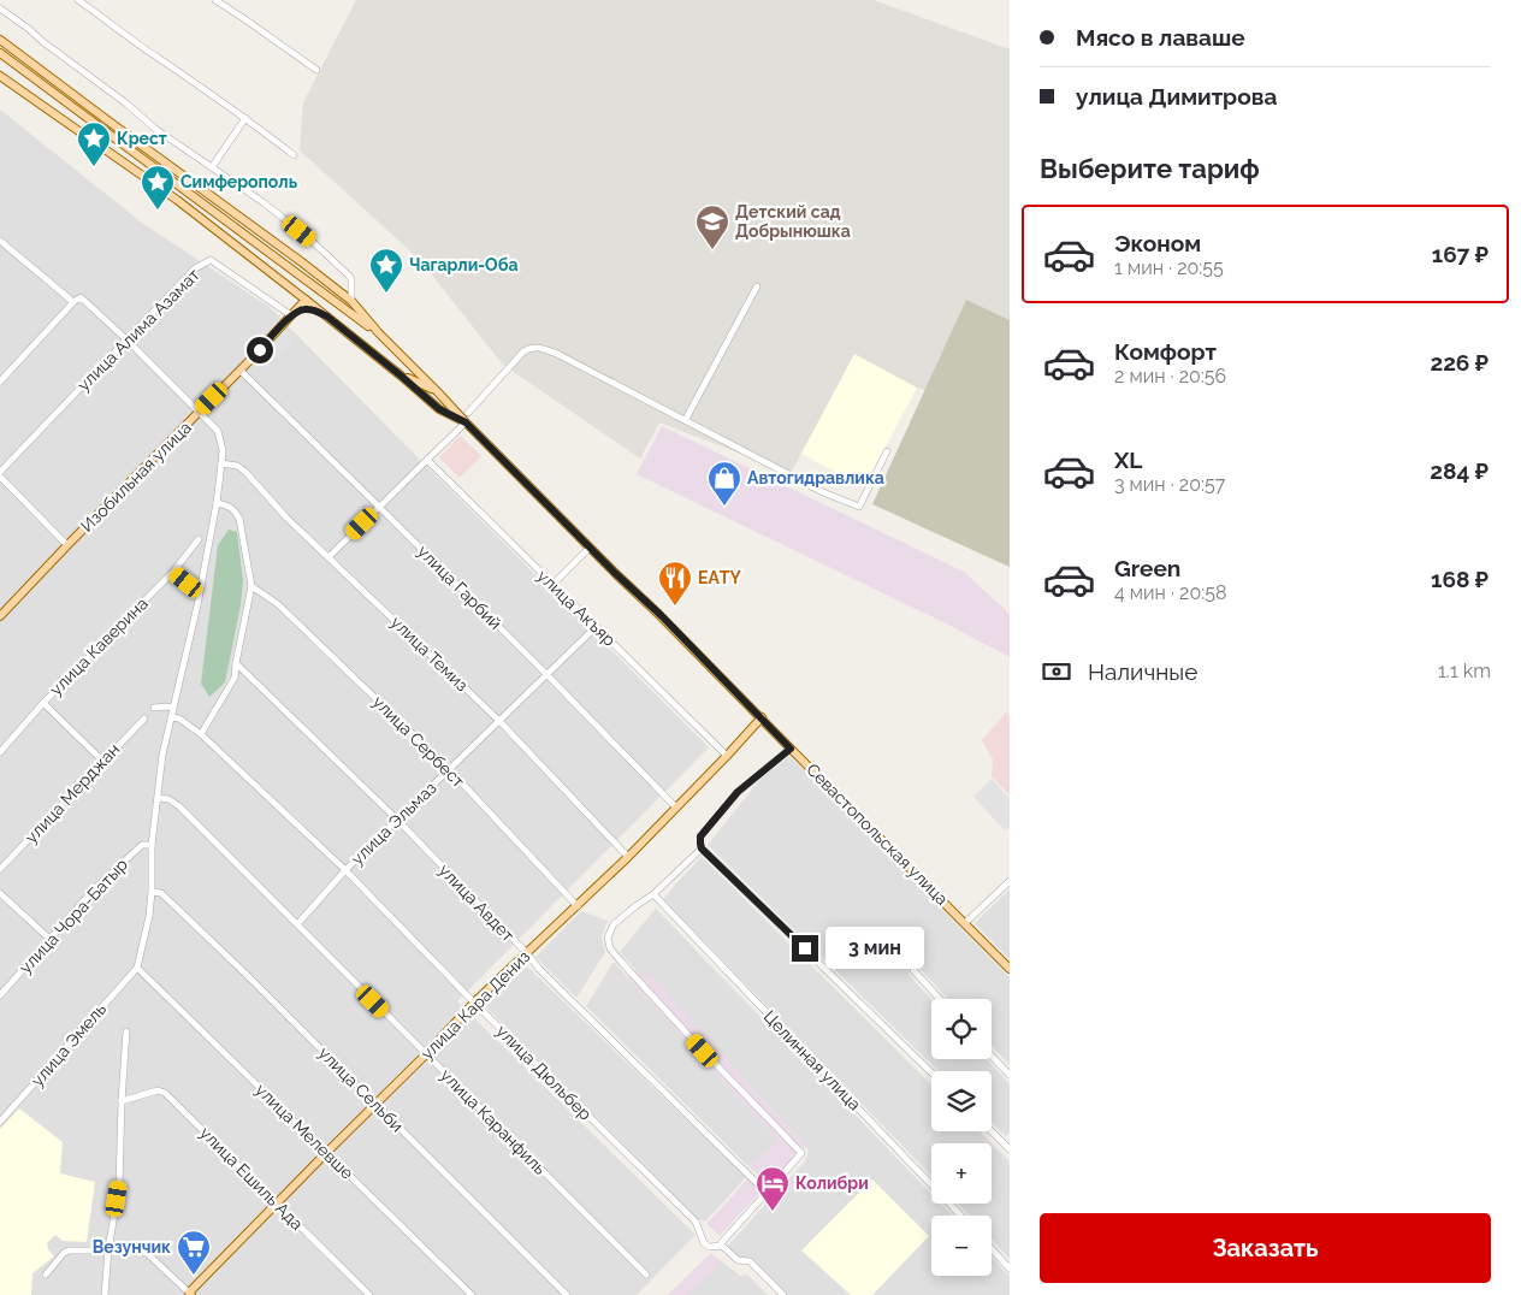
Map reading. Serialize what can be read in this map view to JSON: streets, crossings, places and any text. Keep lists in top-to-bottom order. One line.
{"streets":{"main road":["Изобильная улица","Севастопольская улица","улица Кара Дениз"],"street":["улица Алима Азамат","улица Гарбий","улица Акъяр","улица Каверина","улица Темиз","улица Сербест","улица Мерджан","улица Эльмаз","улица Авдет","улица Чора-Батыр","улица Эмель","Целинная улица","улица Дюльбер","улица Сельби","улица Каранфиль","улица Мелевше","улица Ешиль Ада"]},"crossings":[["улица Алима Азамат","Изобильная улица"],["Изобильная улица","улица Гарбий"],["улица Гарбий","улица Эльмаз"],["улица Гарбий","улица Кара Дениз"],["улица Акъяр","улица Эльмаз"],["улица Акъяр","улица Кара Дениз"],["улица Темиз","улица Эльмаз"],["улица Темиз","улица Кара Дениз"],["улица Сербест","улица Эльмаз"],["улица Сербест","улица Кара Дениз"],["улица Эльмаз","улица Авдет"],["улица Эльмаз","улица Дюльбер"],["улица Эльмаз","улица Каранфиль"],["Севастопольская улица","улица Кара Дениз"],["улица Авдет","улица Кара Дениз"],["улица Кара Дениз","улица Дюльбер"],["улица Кара Дениз","улица Сельби"],["улица Кара Дениз","улица Каранфиль"],["улица Кара Дениз","улица Мелевше"],["улица Кара Дениз","улица Ешиль Ада"],["улица Эмель","улица Мелевше"]],"places":{"place":["Крест","Симферополь","Чагарли-Оба"],"school or university":["Детский сад Добрынюшка"],"shop":["Автогидравлика"],"restaurant":["EАTY"],"hotel":["Колибри"],"supermarket":["Везунчик"]},"page":{"banner":["Мясо в лаваше","улица Димитрова"],"heading":"Выберите тариф","list":[{"name":"Эконом","note":"1 мин · 20:55","value":"167 ₽"},{"name":"Комфорт","note":"2 мин · 20:56","value":"226 ₽"},{"name":"XL","note":"3 мин · 20:57","value":"284 ₽"},{"name":"Green","note":"4 мин · 20:58","value":"168 ₽"}],"pay":["Наличные","1.1 km"],"bubble":"3 мин","map_buttons":["+","−"],"buttons":"Заказать"}}
